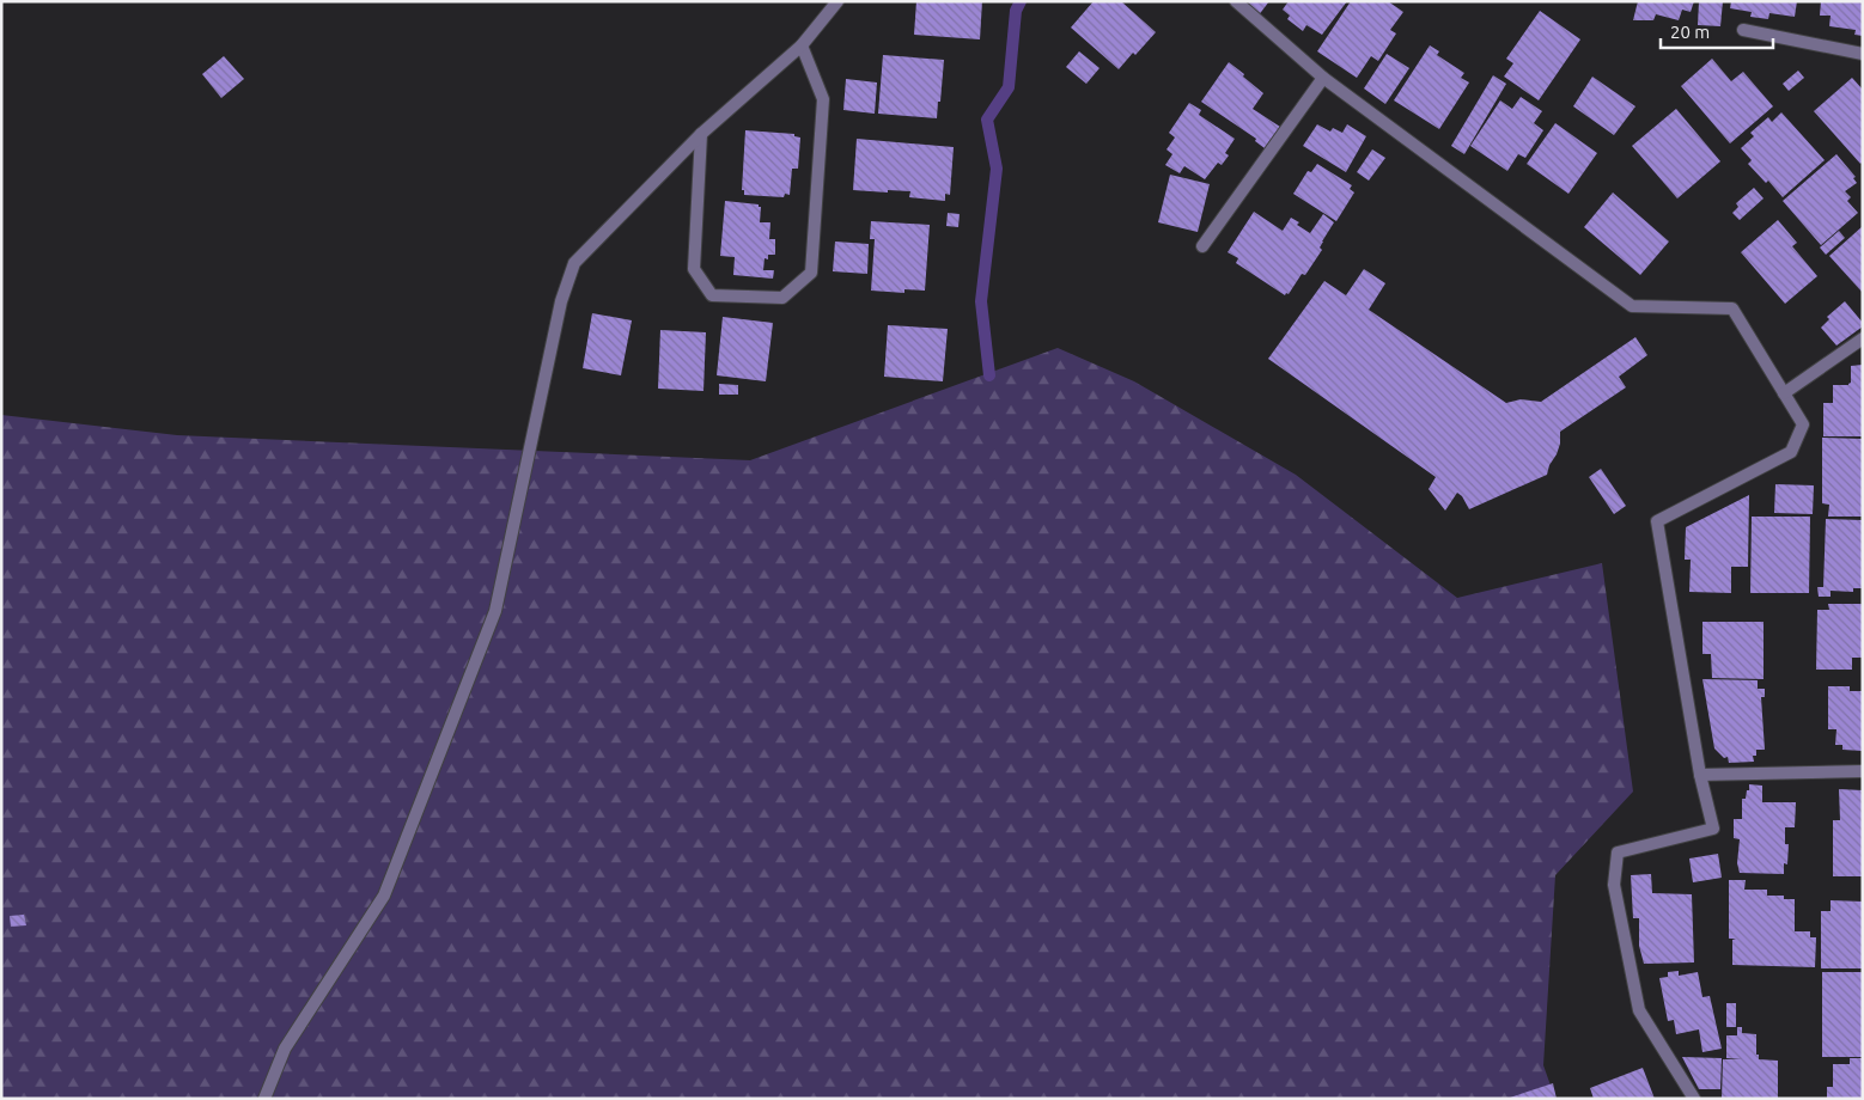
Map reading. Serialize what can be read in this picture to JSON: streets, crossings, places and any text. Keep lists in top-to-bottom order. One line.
{"scale_bar":"20 m"}
